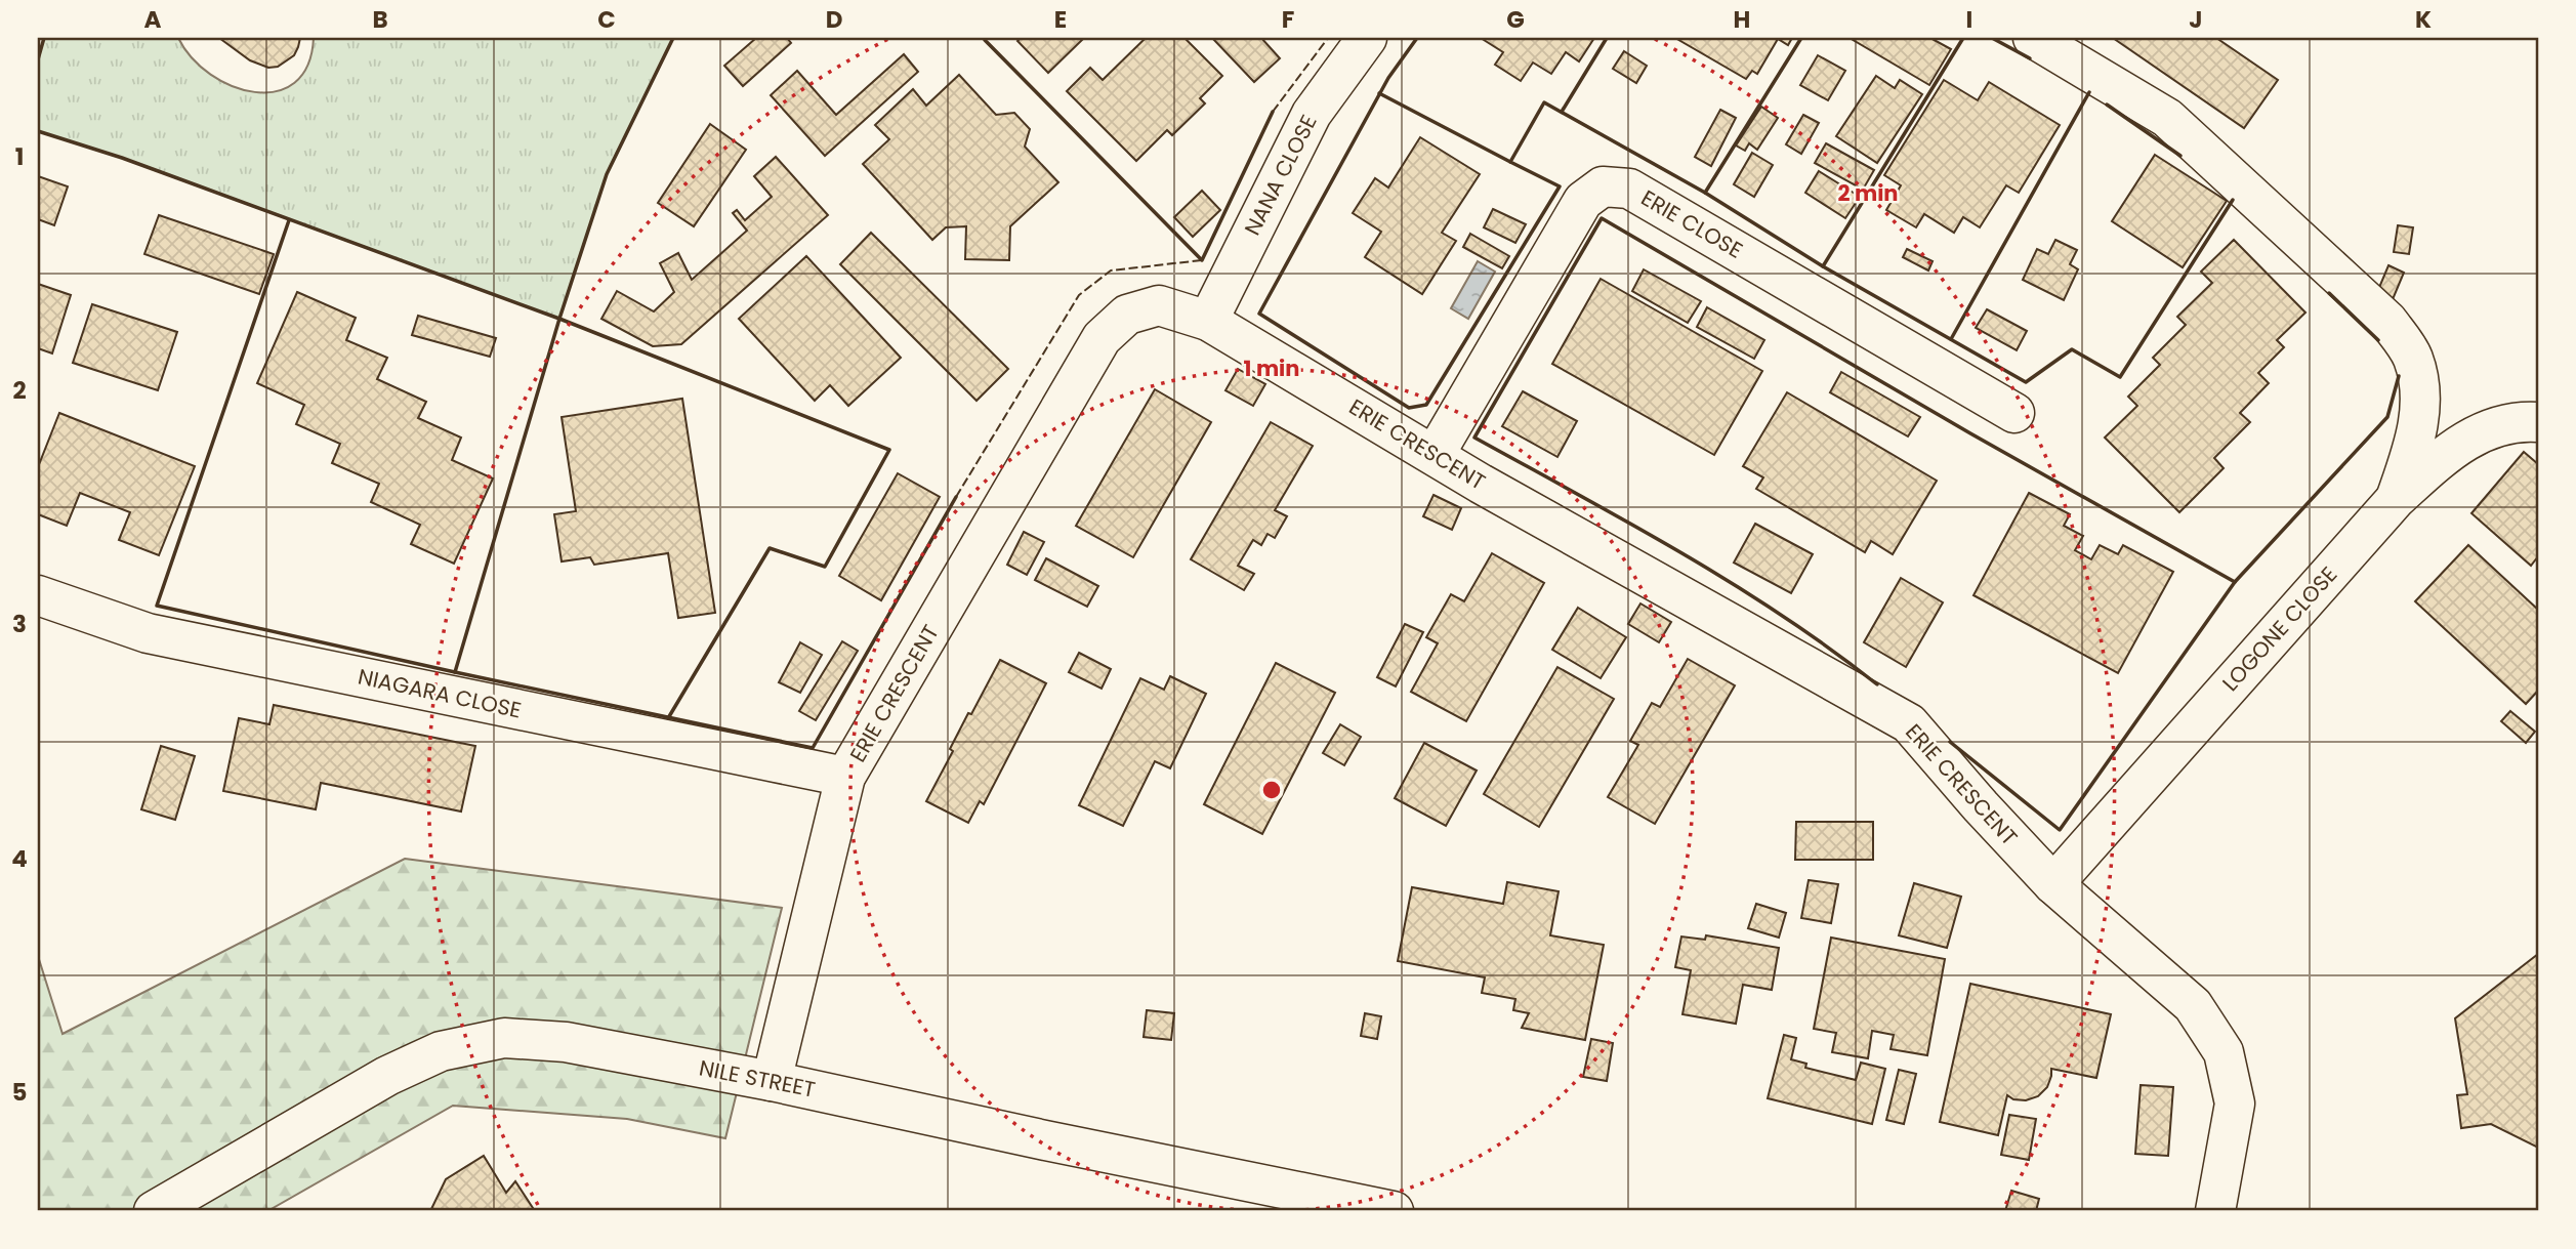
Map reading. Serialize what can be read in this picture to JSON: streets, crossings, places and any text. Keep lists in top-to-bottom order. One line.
{"streets":{"street":["NANA CLOSE","ERIE CLOSE","ERIE CRESCENT","LOGONE CLOSE","NIAGARA CLOSE","NILE STREET"]},"crossings":[["NANA CLOSE","ERIE CRESCENT"],["ERIE CLOSE","ERIE CRESCENT"],["ERIE CRESCENT","LOGONE CLOSE"],["ERIE CRESCENT","NIAGARA CLOSE"],["ERIE CRESCENT","NILE STREET"]],"grid":{"columns":["A","B","C","D","E","F","G","H","I","J","K"],"rows":["1","2","3","4","5"]},"rings":["2 min","1 min"]}
